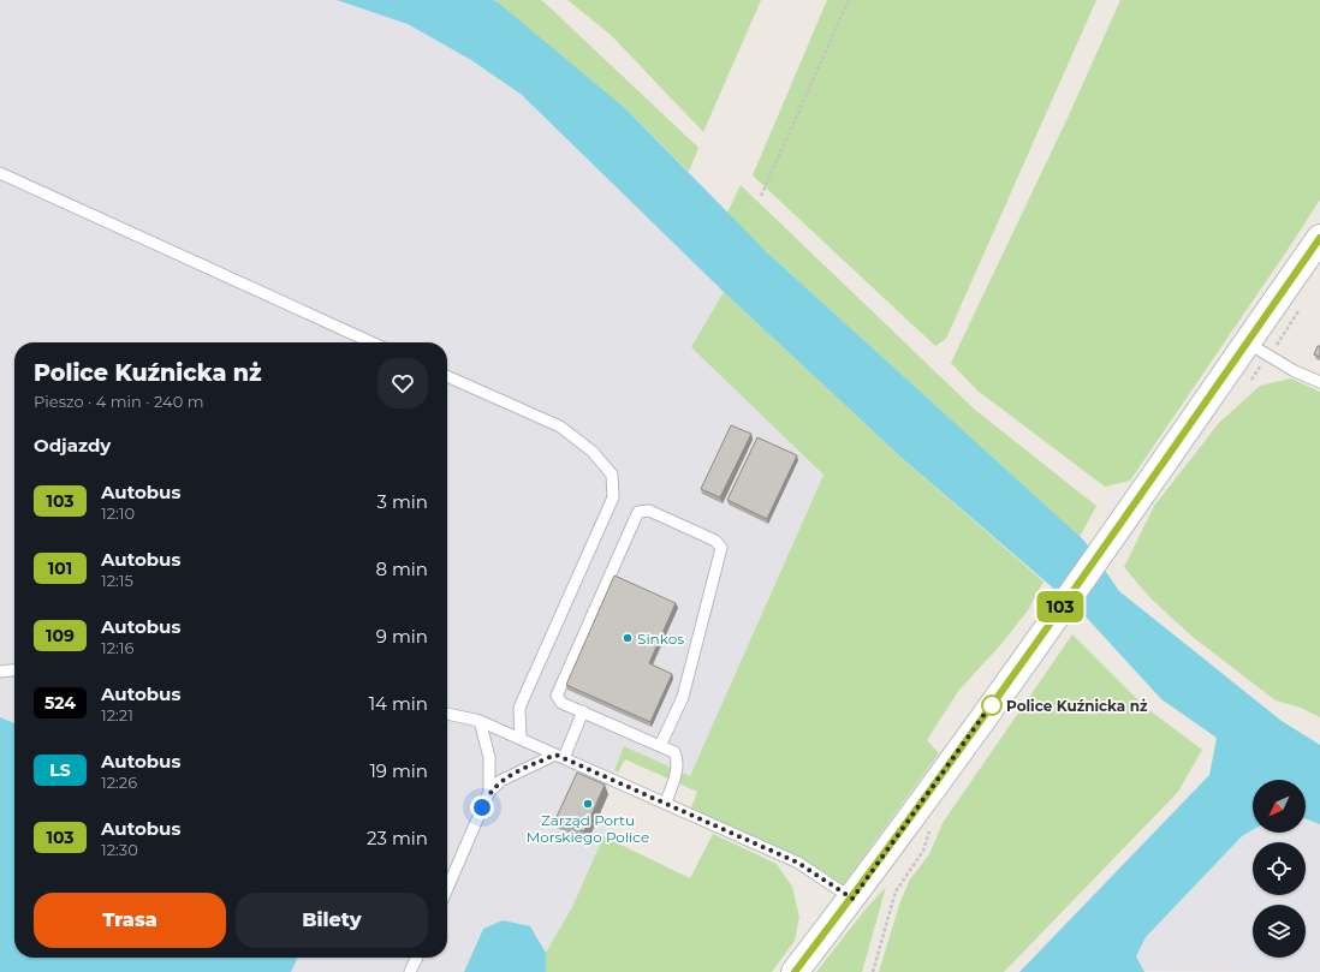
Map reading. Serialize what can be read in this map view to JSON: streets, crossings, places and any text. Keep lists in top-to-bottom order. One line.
{"places":["Sinkos","Police Kuźnicka nż","Zarząd Portu Morskiego Police"],"lines":["bus line 103"],"north":"bottom left","page":{"on_map":"103","heading":[["Police Kuźnicka nż","Pieszo · 4 min · 240 m"],"Odjazdy"],"list":[{"mark":"103","name":"Autobus","note":"12:10","value":"3 min"},{"mark":"101","name":"Autobus","note":"12:15","value":"8 min"},{"mark":"109","name":"Autobus","note":"12:16","value":"9 min"},{"mark":"524","name":"Autobus","note":"12:21","value":"14 min"},{"mark":"LS","name":"Autobus","note":"12:26","value":"19 min"},{"mark":"103","name":"Autobus","note":"12:30","value":"23 min"}],"buttons":["Trasa","Bilety"]}}
